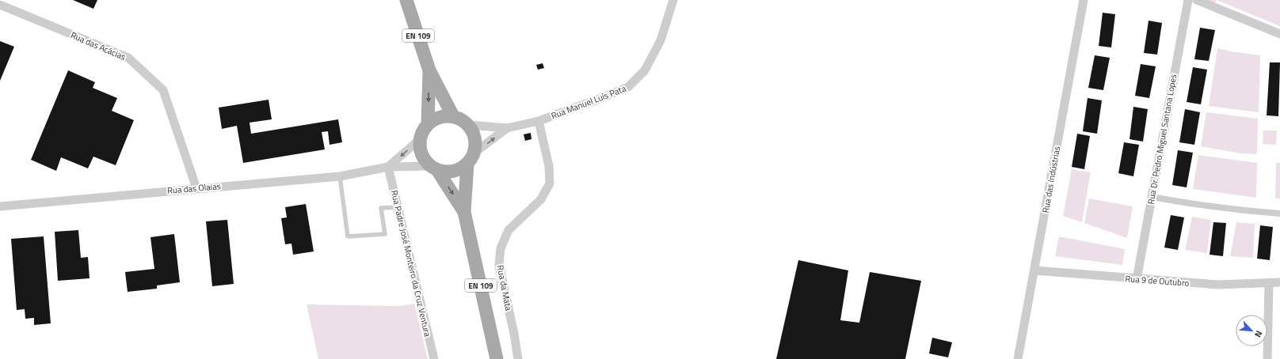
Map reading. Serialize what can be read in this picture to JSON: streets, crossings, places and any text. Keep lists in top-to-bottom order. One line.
{"streets":{"main road":["EN 109"],"street":["Rua das Acácias","Rua Manuel Luís Pata","Rua Dr. Pedro Miguel Santana Lopes","Rua das Indústrias","Rua das Olaias","Rua Padre José Monteiro da Cruz Ventura","Rua 9 de Outubro","Rua da Mata"]},"crossings":[["Rua das Acácias","Rua das Olaias"],["Rua Manuel Luís Pata","Rua da Mata"],["Rua Dr. Pedro Miguel Santana Lopes","Rua 9 de Outubro"],["Rua das Indústrias","Rua 9 de Outubro"],["Rua das Olaias","Rua Padre José Monteiro da Cruz Ventura"]],"north":"bottom right"}
